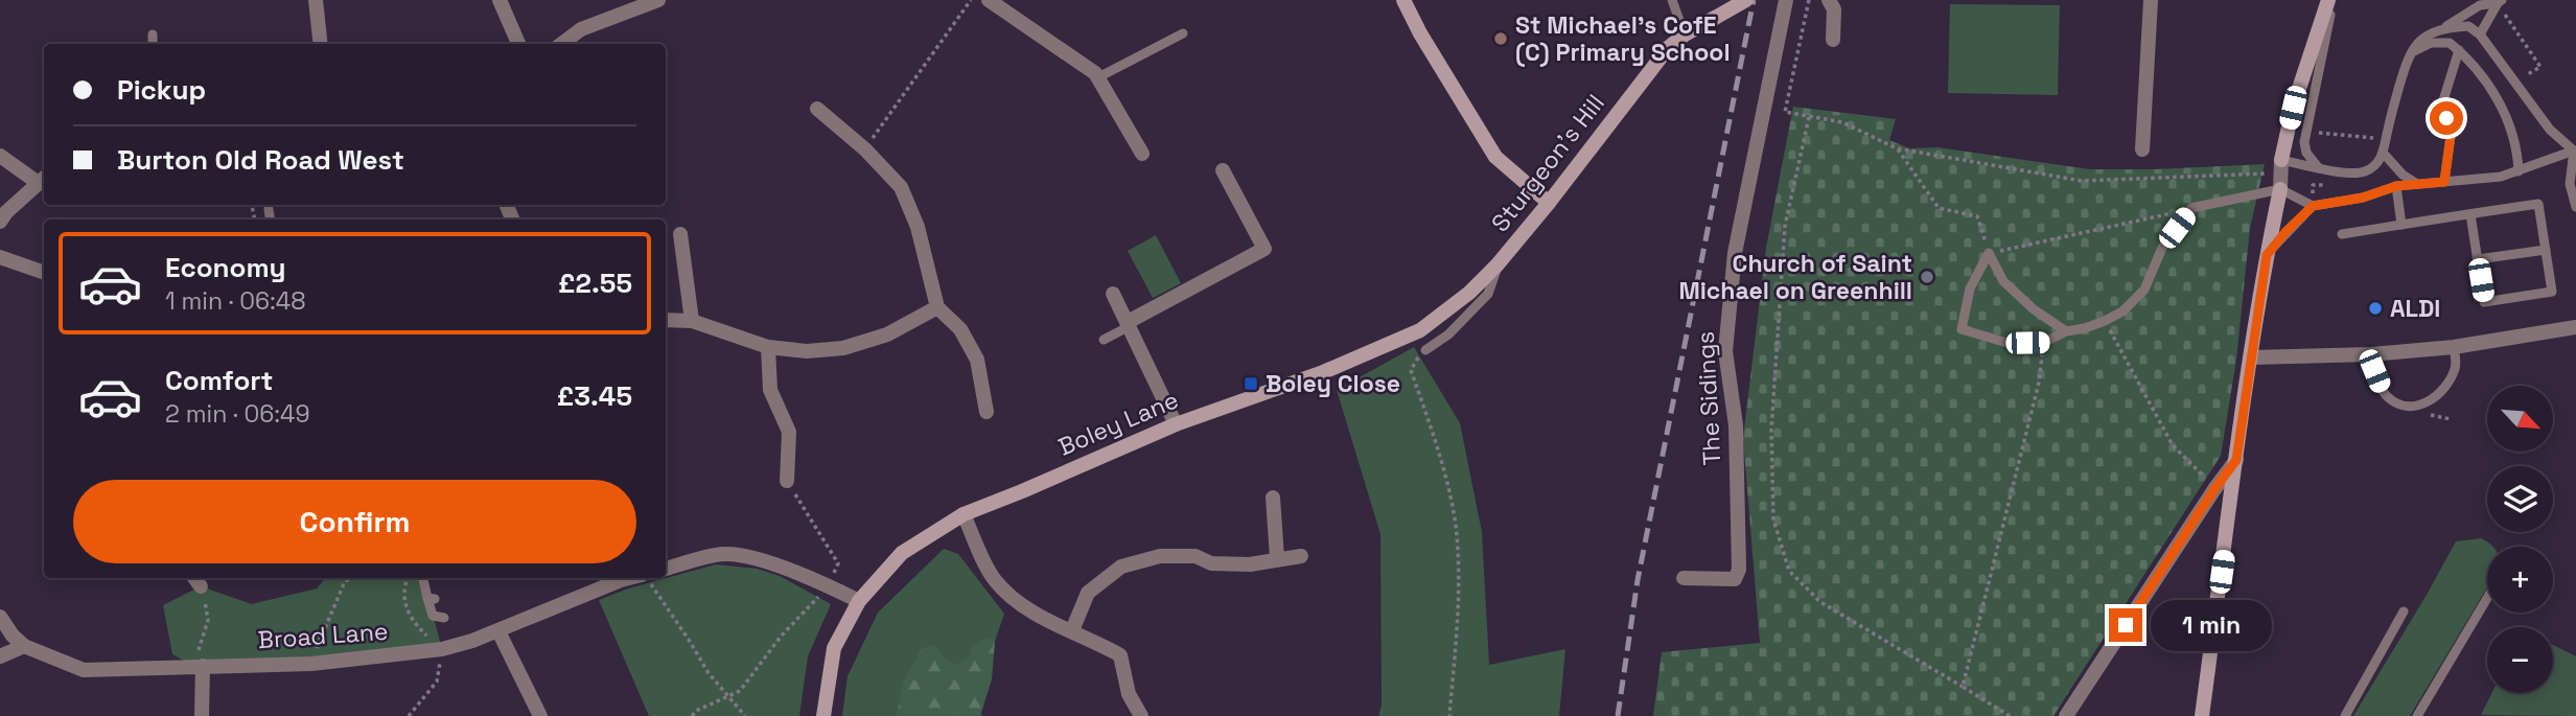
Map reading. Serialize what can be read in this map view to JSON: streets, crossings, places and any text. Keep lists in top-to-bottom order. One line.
{"streets":{"street":["Sturgeon's Hill","The Sidings","Boley Lane","Broad Lane"]},"crossings":[["Sturgeon's Hill","Boley Lane"]],"places":{"other":["St Michael's CofE (C) Primary School","Church of Saint Michael on Greenhill","ALDI"],"transit":["Boley Close"]},"north":"bottom right","page":{"banner":["Pickup","Burton Old Road West"],"list":[{"name":"Economy","note":"1 min · 06:48","value":"£2.55"},{"name":"Comfort","note":"2 min · 06:49","value":"£3.45"}],"map_buttons":["+","−"],"buttons":"Confirm","bubble":"1 min"}}
